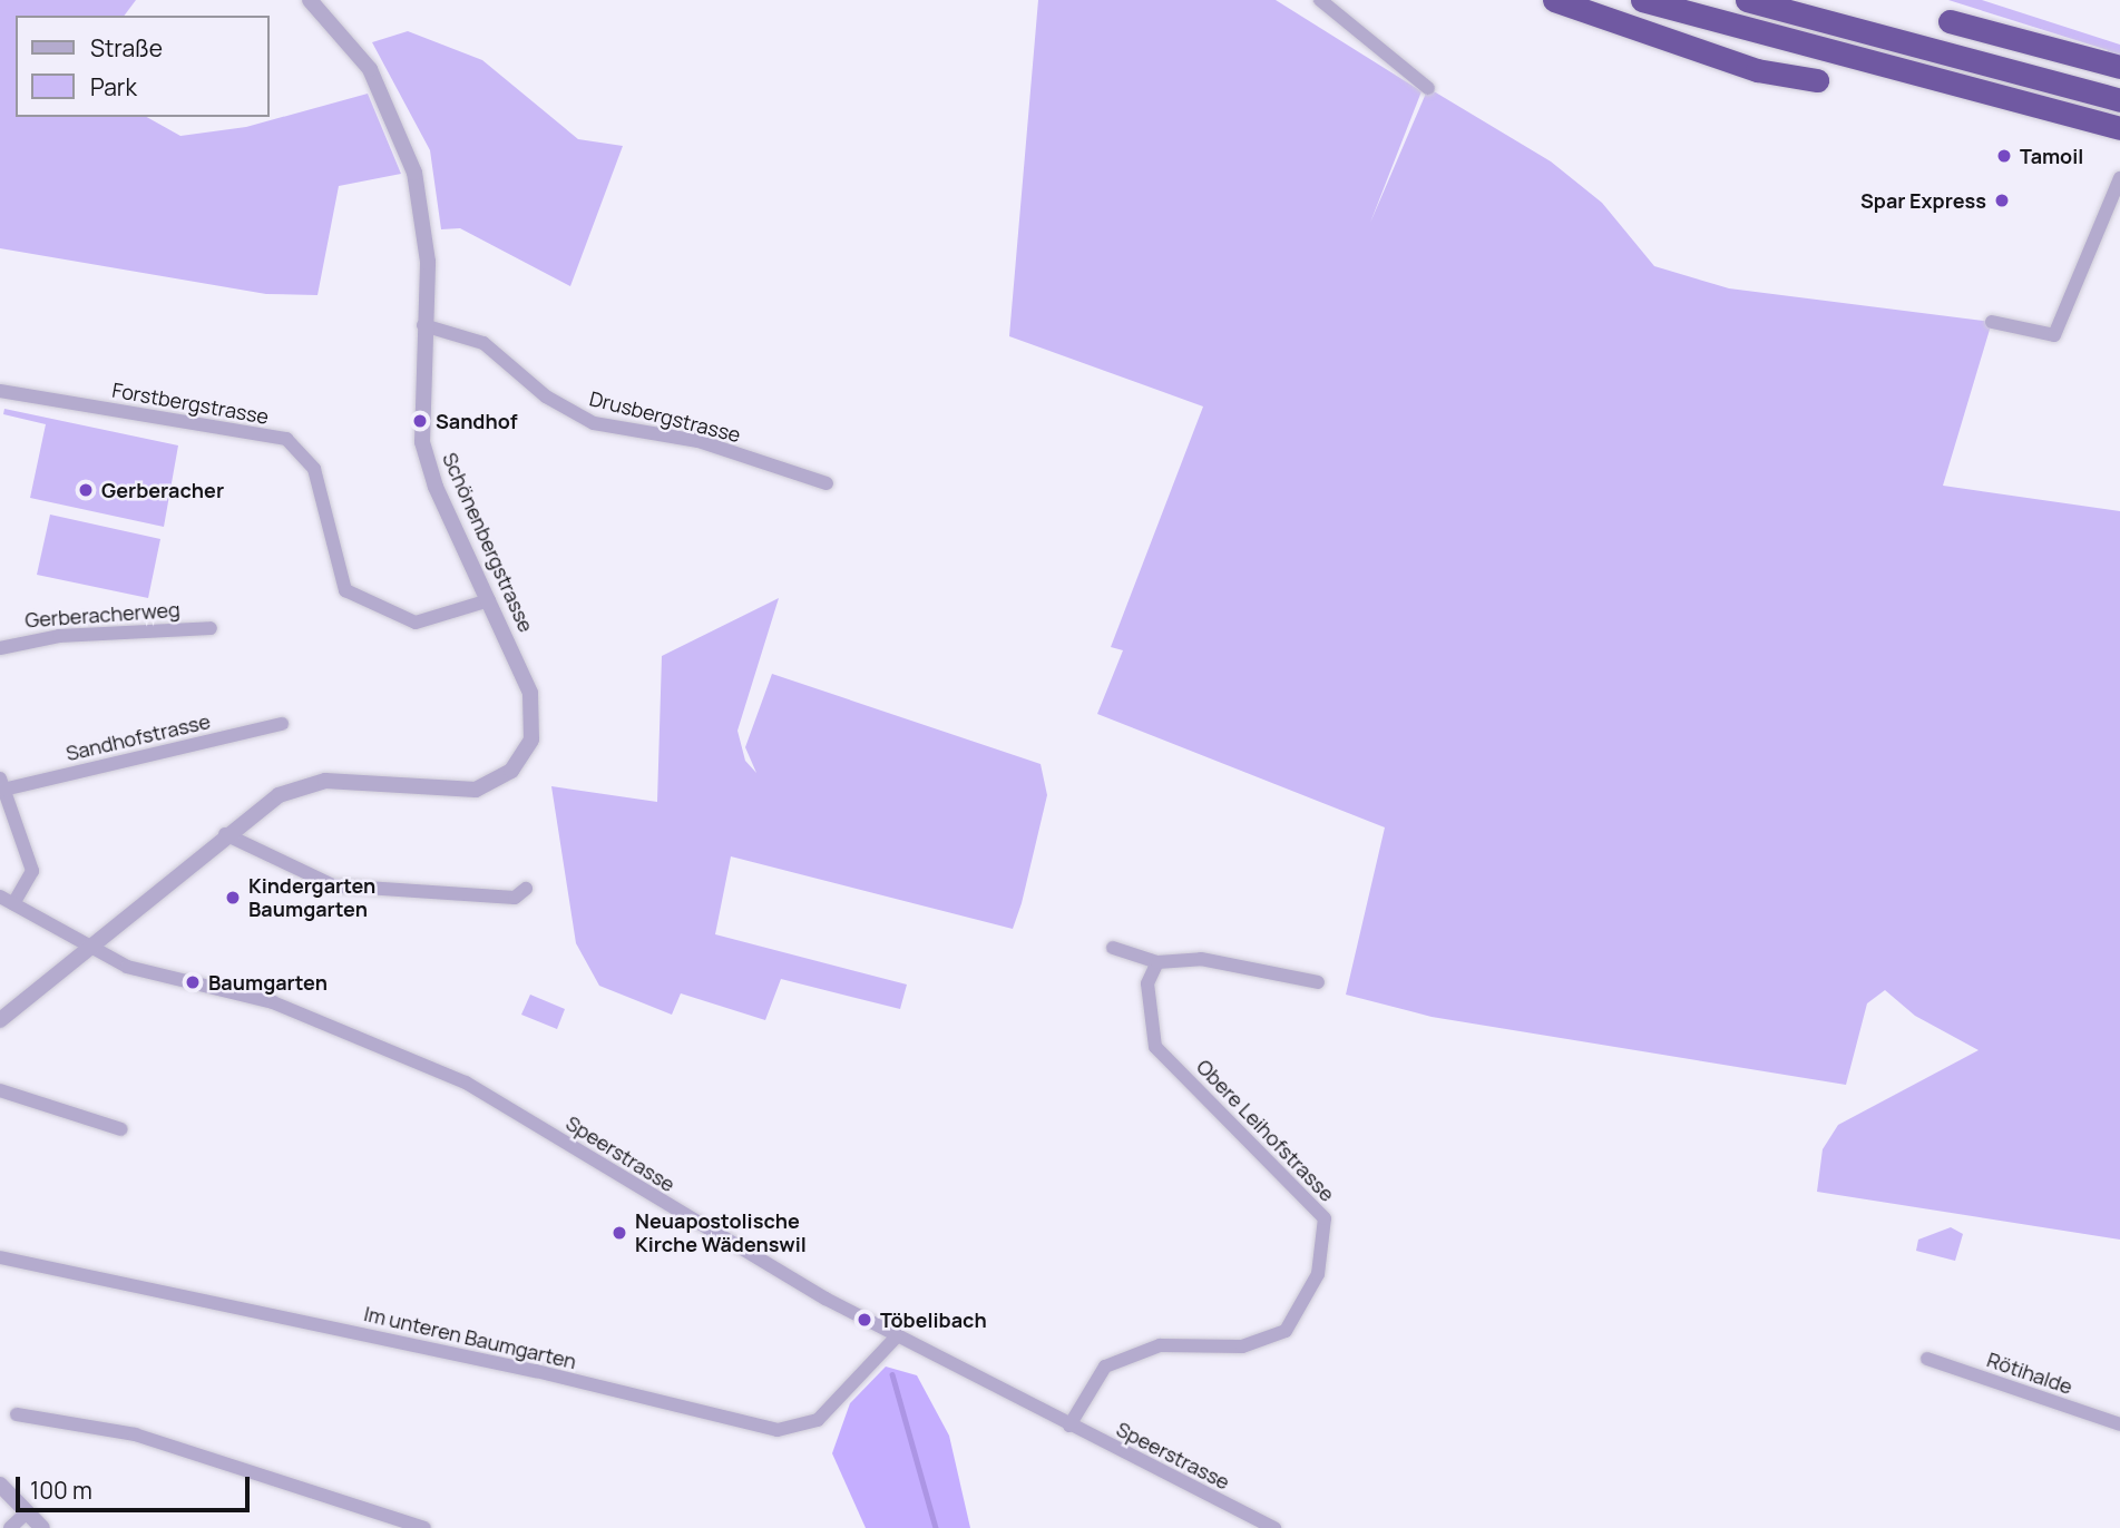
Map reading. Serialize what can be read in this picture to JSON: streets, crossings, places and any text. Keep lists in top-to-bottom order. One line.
{"streets":{"street":["Forstbergstrasse","Drusbergstrasse","Schönenbergstrasse","Gerberacherweg","Sandhofstrasse","Obere Leihofstrasse","Speerstrasse","Im unteren Baumgarten","Rötihalde"]},"crossings":[["Forstbergstrasse","Schönenbergstrasse"],["Drusbergstrasse","Schönenbergstrasse"],["Schönenbergstrasse","Speerstrasse"],["Obere Leihofstrasse","Speerstrasse"],["Speerstrasse","Im unteren Baumgarten"]],"places":["Tamoil","Spar Express","Sandhof","Gerberacher","Kindergarten Baumgarten","Baumgarten","Neuapostolische Kirche Wädenswil","Töbelibach"],"legend":["Straße","Park"],"scale_bar":"100 m"}
